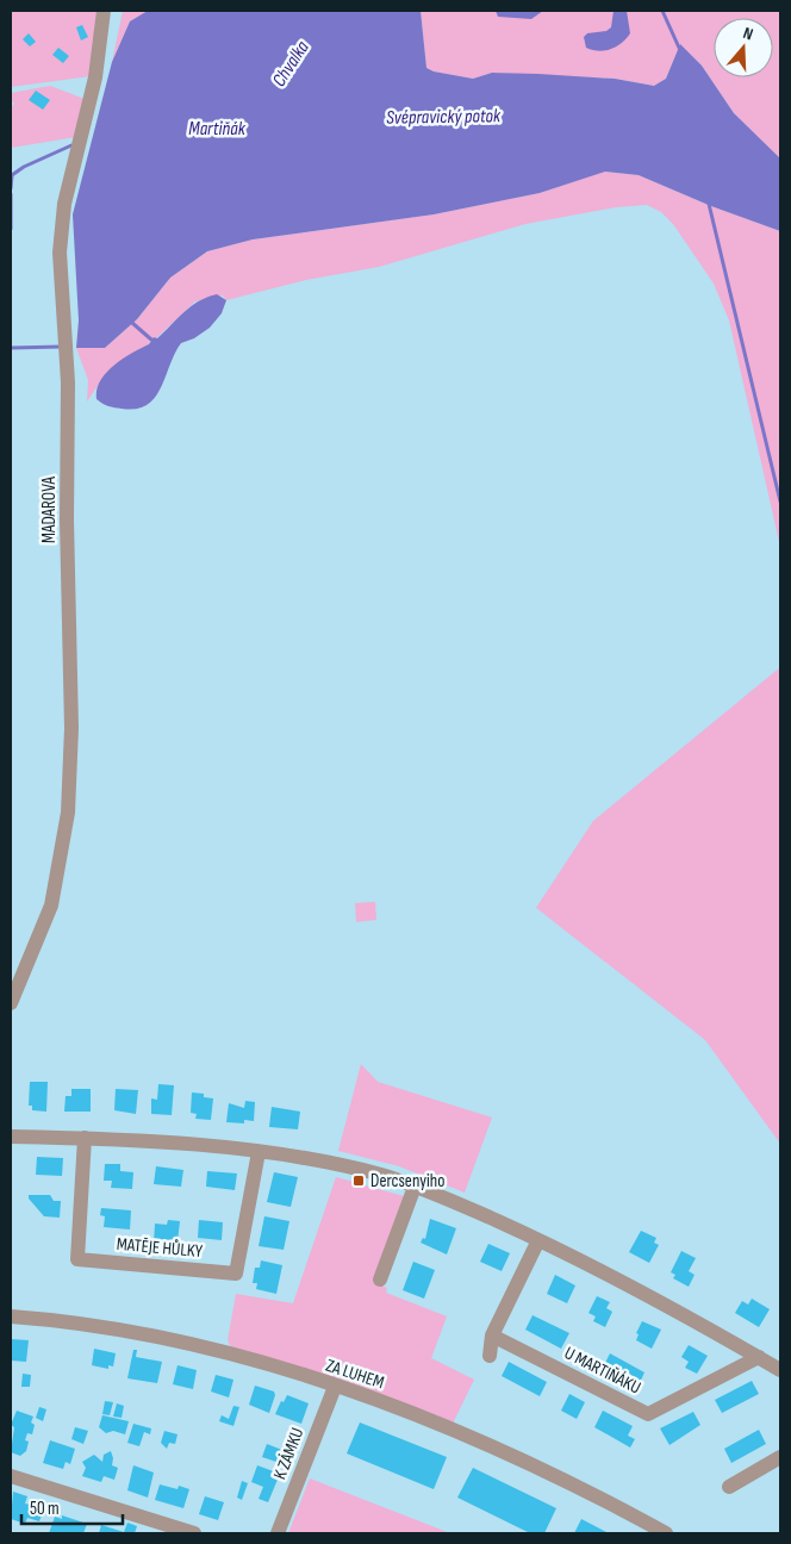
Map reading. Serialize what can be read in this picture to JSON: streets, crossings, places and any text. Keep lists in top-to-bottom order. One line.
{"streets":{"street":["MADAROVA","MATĚJE HŮLKY","U MARTIŇÁKU","ZA LUHEM","K ZÁMKU"]},"crossings":[["ZA LUHEM","K ZÁMKU"]],"water":["Chvalka","Svépravický potok","Martiňák"],"places":{"transit":["Dercsenyiho"]},"scale_bar":"50 m","north":"top"}
